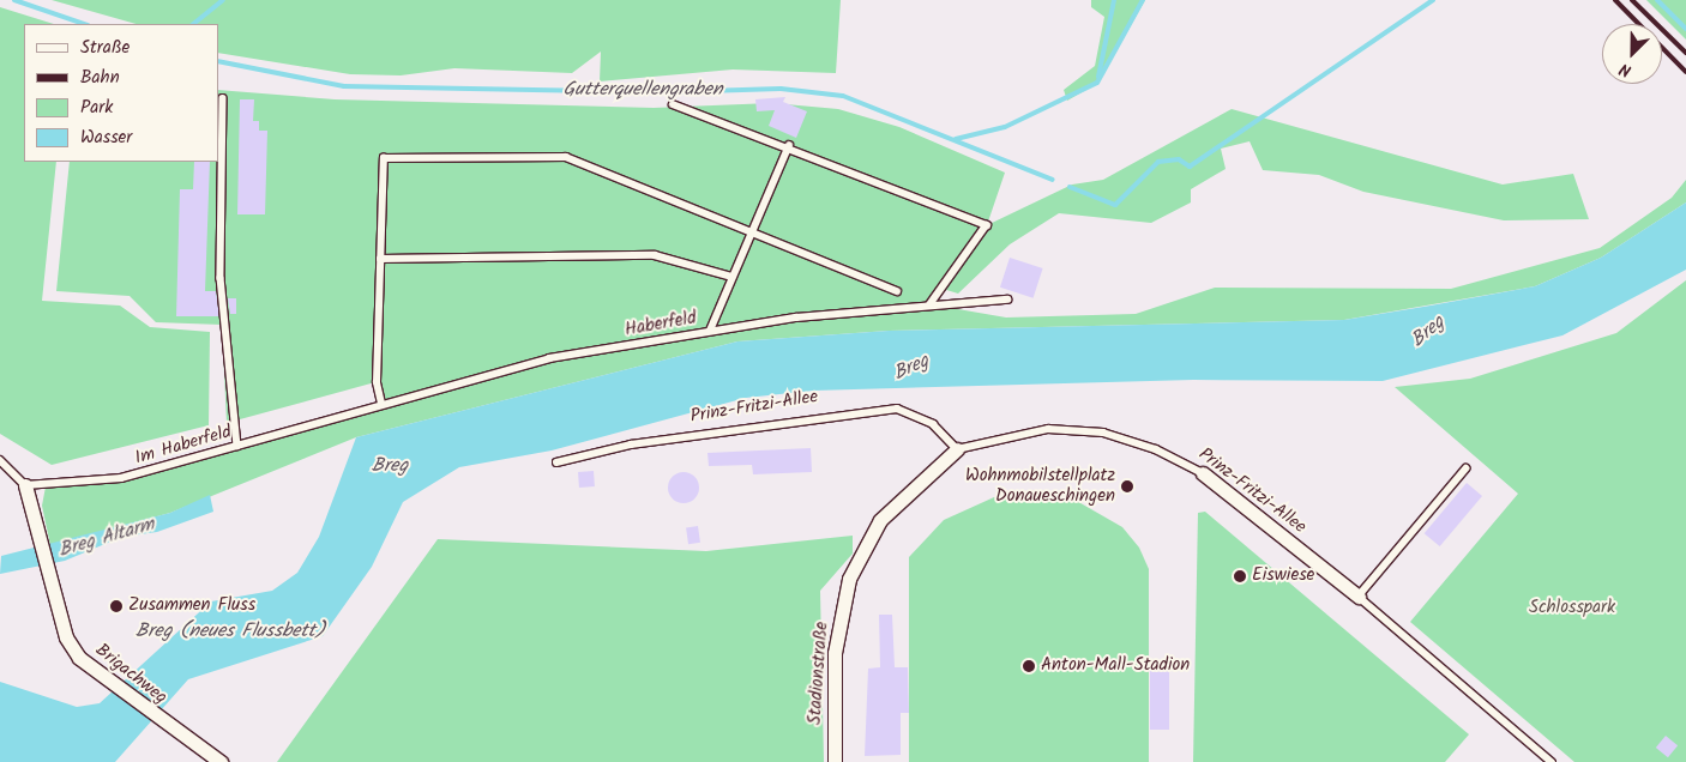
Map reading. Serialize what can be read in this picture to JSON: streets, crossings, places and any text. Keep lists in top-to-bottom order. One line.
{"streets":{"street":["Prinz-Fritzi-Allee","Stadionstraße","Brigachweg"],"lane":["Haberfeld","Im Haberfeld"]},"crossings":[["Haberfeld","Im Haberfeld"],["Prinz-Fritzi-Allee","Stadionstraße"],["Im Haberfeld","Brigachweg"]],"water":["Gutterquellengraben","Breg","Breg Altarm","Breg (neues Flussbett)"],"parks":["Schlosspark"],"places":["Wohnmobilstellplatz Donaueschingen","Eiswiese","Zusammen Fluss","Anton-Mall-Stadion"],"legend":["Straße","Bahn","Park","Wasser"],"north":"bottom left"}
